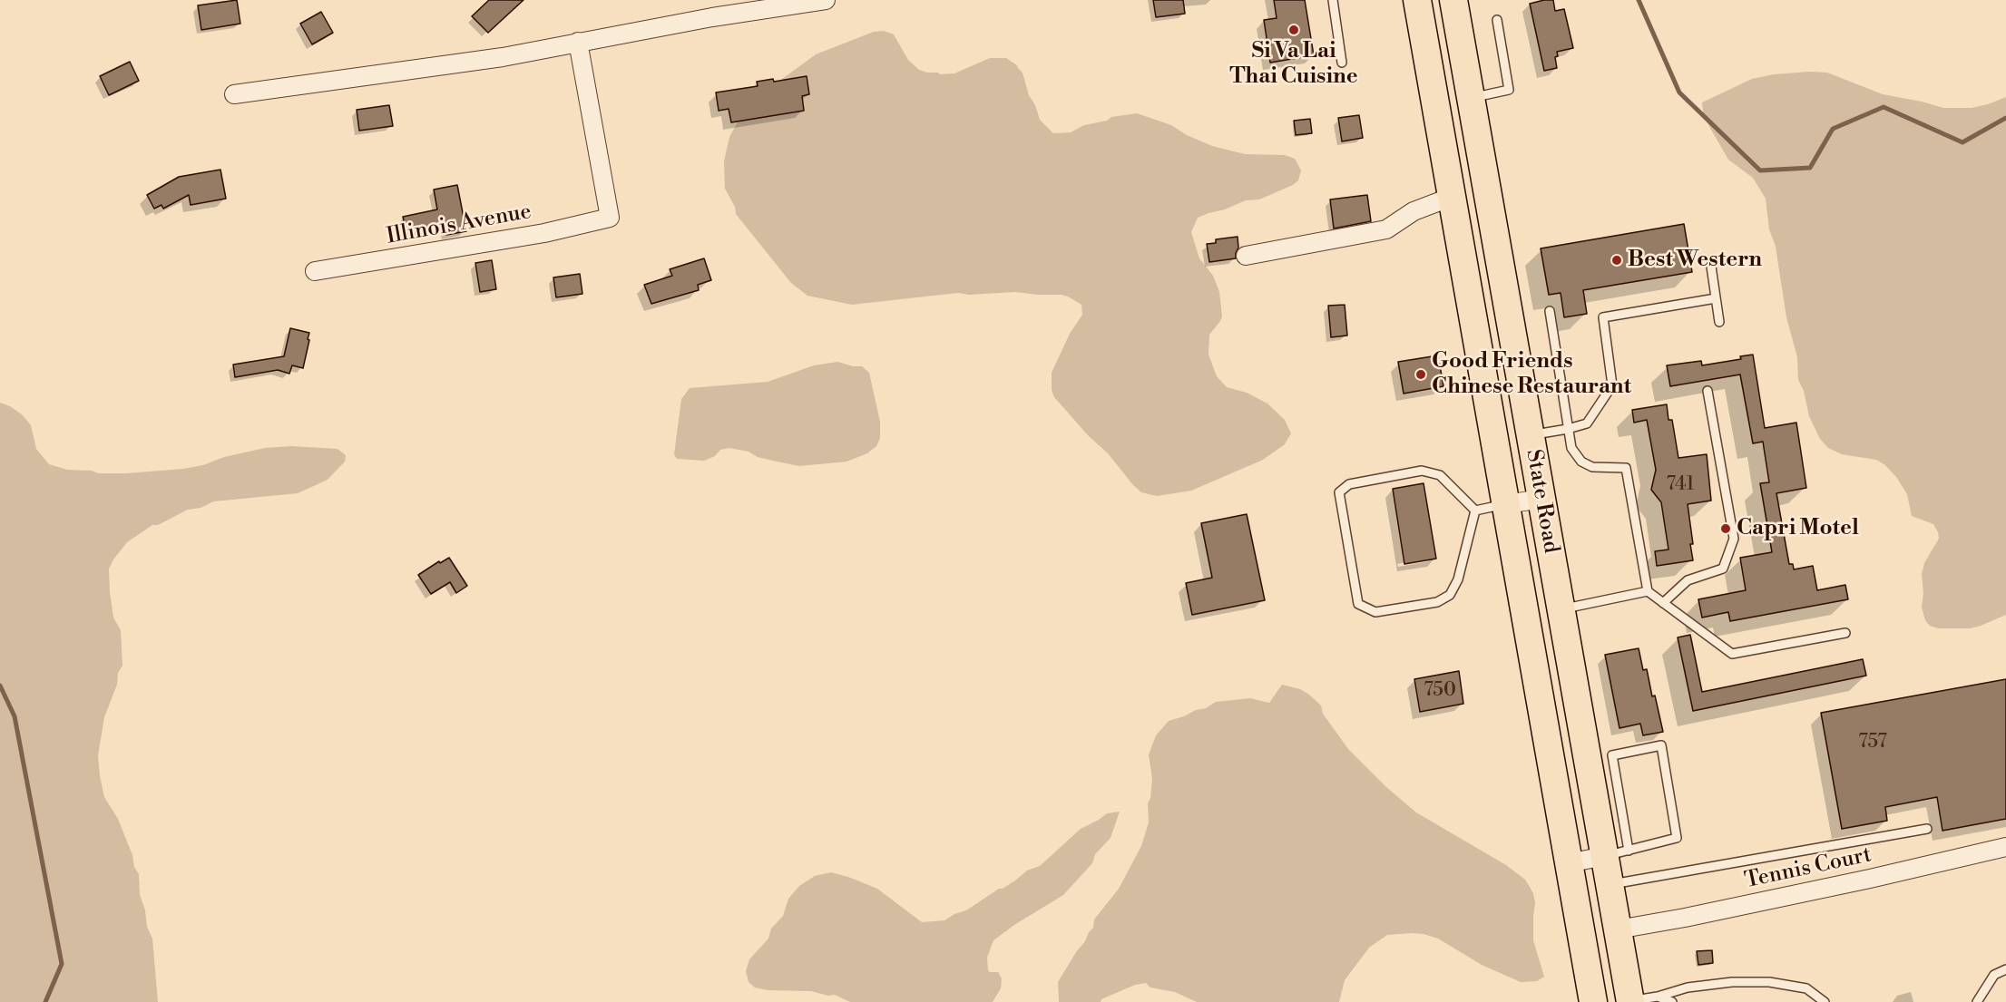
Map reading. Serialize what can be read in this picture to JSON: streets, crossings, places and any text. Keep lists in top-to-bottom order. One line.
{"streets":{"main road":["State Road"],"street":["Illinois Avenue","Tennis Court"]},"crossings":[["State Road","Tennis Court"]],"places":["Si Va Lai Thai Cuisine","Best Western","Good Friends Chinese Restaurant","Capri Motel"],"house_numbers":["741","750","757"]}
